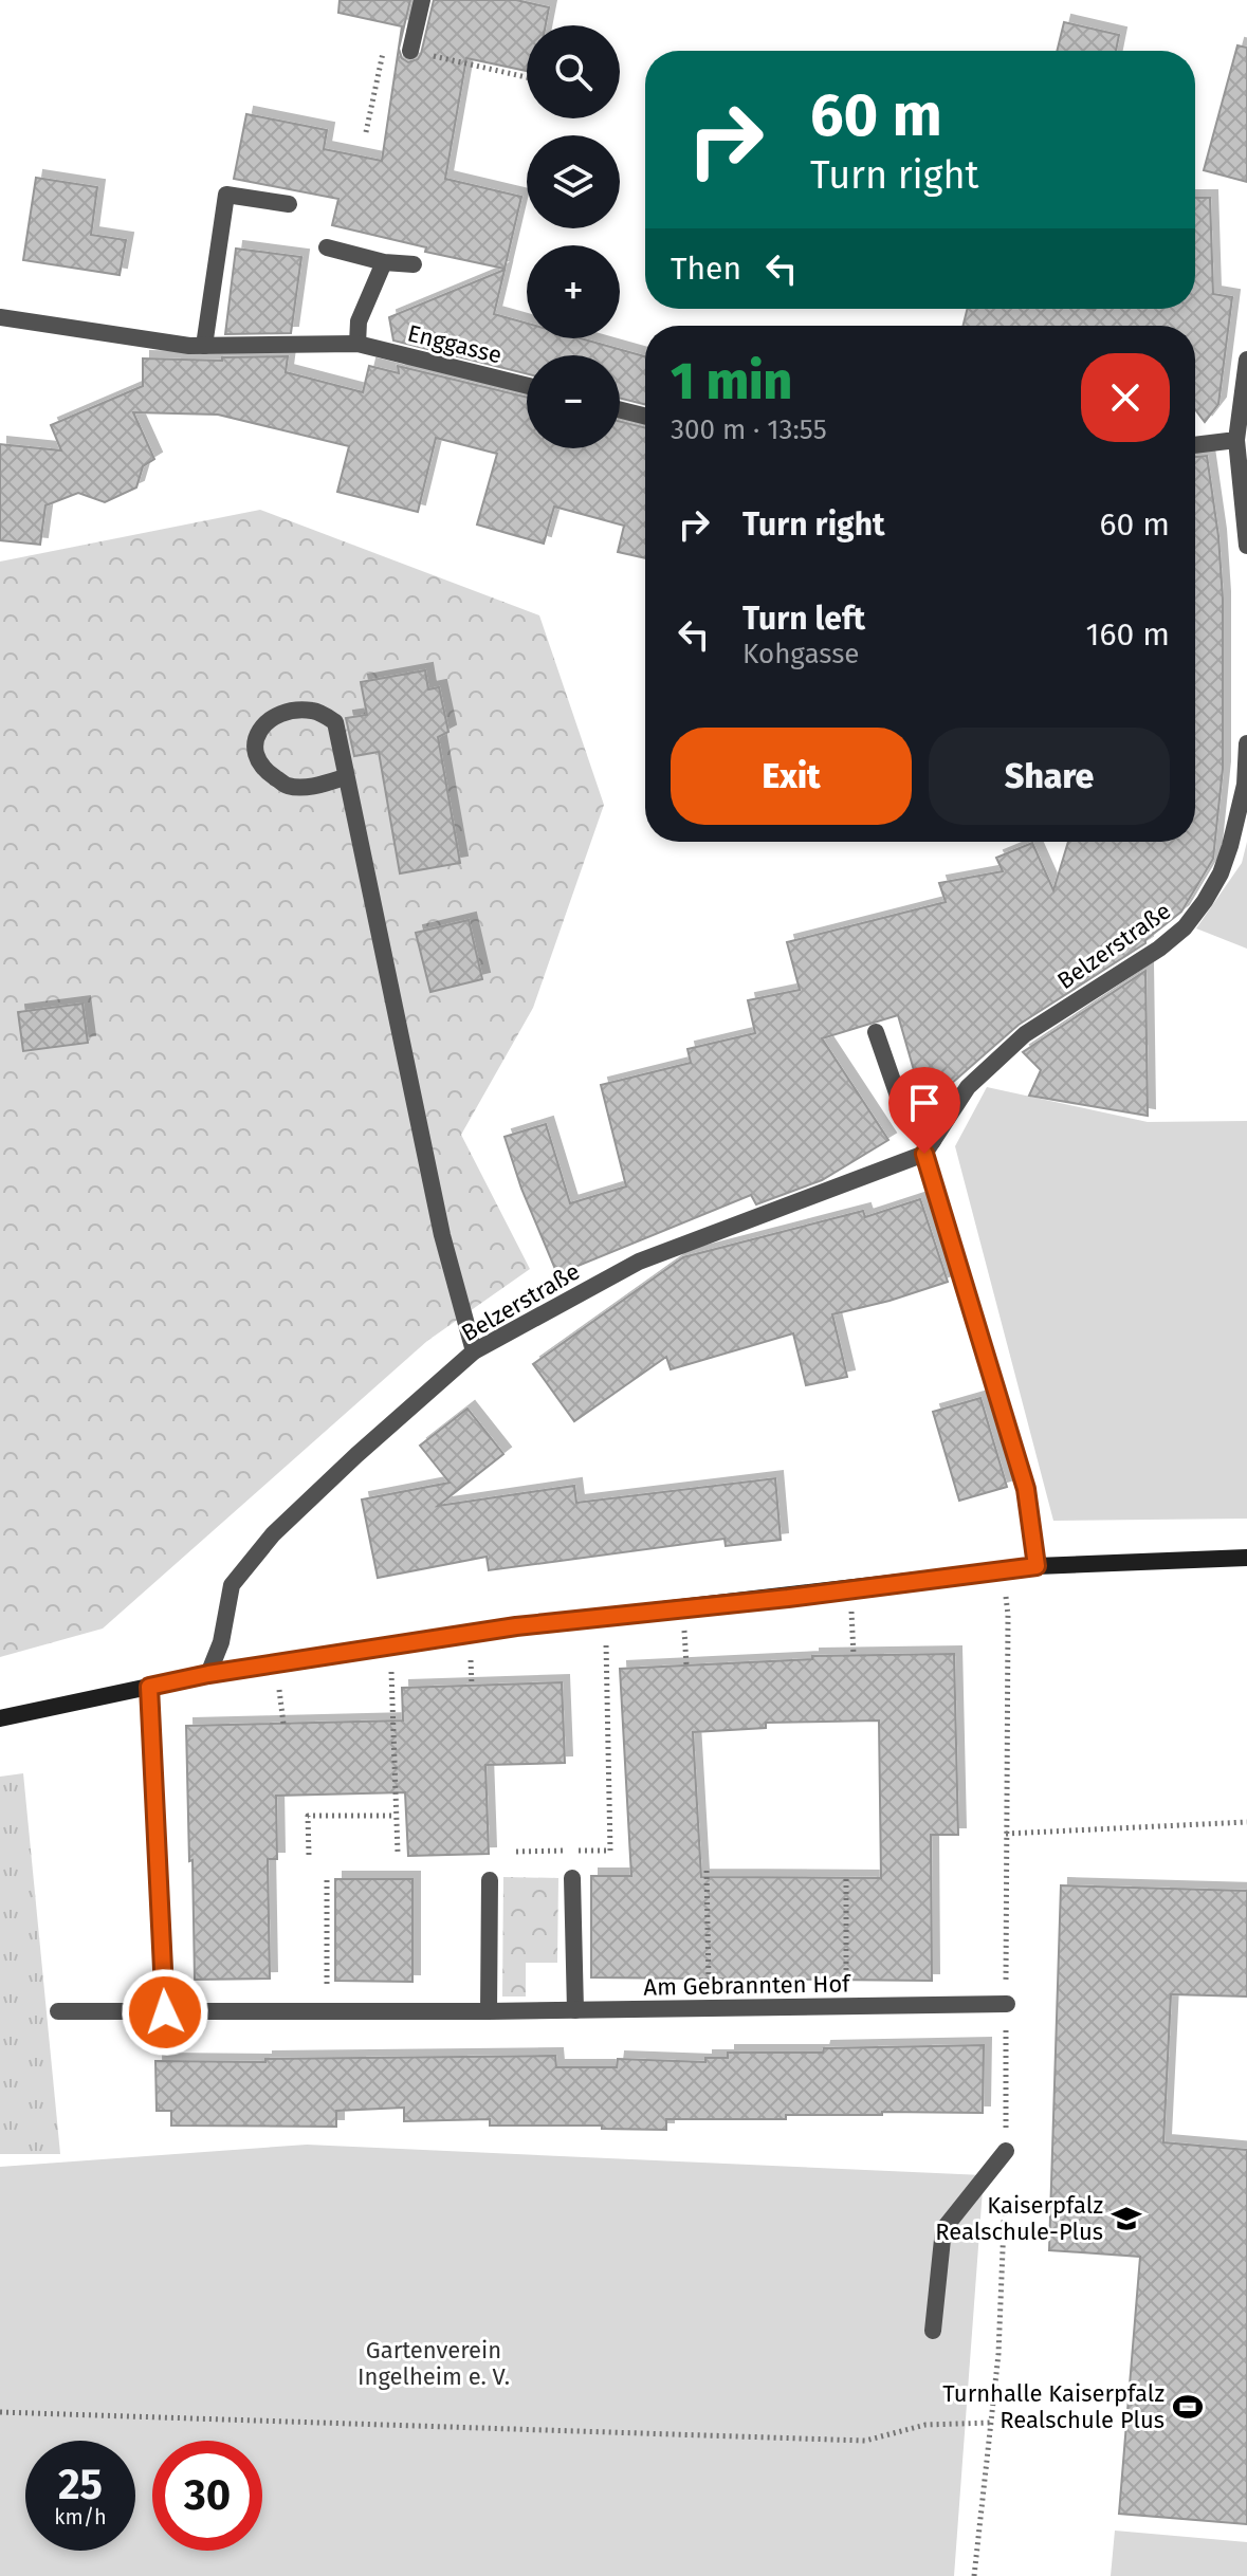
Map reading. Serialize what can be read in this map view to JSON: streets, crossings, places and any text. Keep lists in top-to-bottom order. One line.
{"streets":{"street":["Enggasse","Belzerstraße","Am Gebrannten Hof"]},"parks":["Gartenverein Ingelheim e. V."],"places":{"school or university":["Kaiserpfalz Realschule-Plus"],"sports":["Turnhalle Kaiserpfalz Realschule Plus"]},"page":{"map_buttons":["+","−"],"turn":["60 m","Turn right"],"then":"Then","heading":["1 min","300 m · 13:55"],"list":[{"name":"Turn right","value":"60 m"},{"name":"Turn left","note":"Kohgasse","value":"160 m"}],"buttons":["Exit","Share"],"speed":"25 km/h","limit":"30"}}
